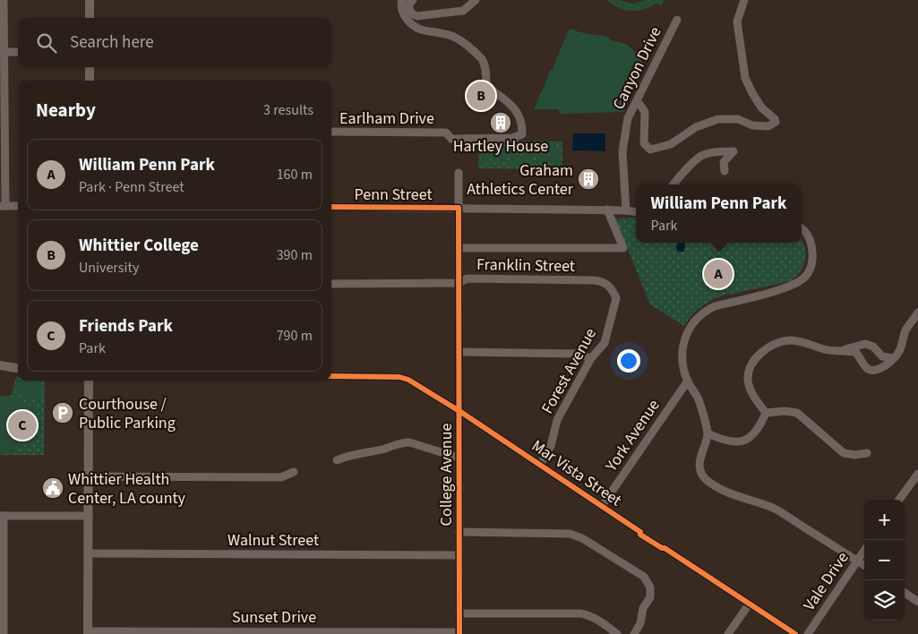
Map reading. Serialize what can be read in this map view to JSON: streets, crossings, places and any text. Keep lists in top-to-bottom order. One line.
{"streets":{"street":["Canyon Drive","Earlham Drive","Penn Street","Franklin Street","Forest Avenue","York Avenue","Mar Vista Street","College Avenue","Walnut Street","Vale Drive","Sunset Drive"]},"crossings":[["Canyon Drive","Penn Street"],["Penn Street","Franklin Street"],["Penn Street","College Avenue"],["Franklin Street","Forest Avenue"],["Franklin Street","College Avenue"],["Forest Avenue","Mar Vista Street"],["York Avenue","Mar Vista Street"],["Mar Vista Street","College Avenue"],["College Avenue","Walnut Street"],["College Avenue","Sunset Drive"]],"places":{"building":["Hartley House","Graham Athletics Center"],"parking":["Courthouse / Public Parking"],"public building":["Whittier Health Center, LA county"]},"page":{"search":"Search here","pins":["B","A","C"],"heading":["Nearby","3 results"],"list":[{"mark":"A","name":"William Penn Park","note":"Park · Penn Street","value":"160 m"},{"mark":"B","name":"Whittier College","note":"University","value":"390 m"},{"mark":"C","name":"Friends Park","note":"Park","value":"790 m"}],"popup":["William Penn Park","Park"],"map_buttons":["+","−"]}}
